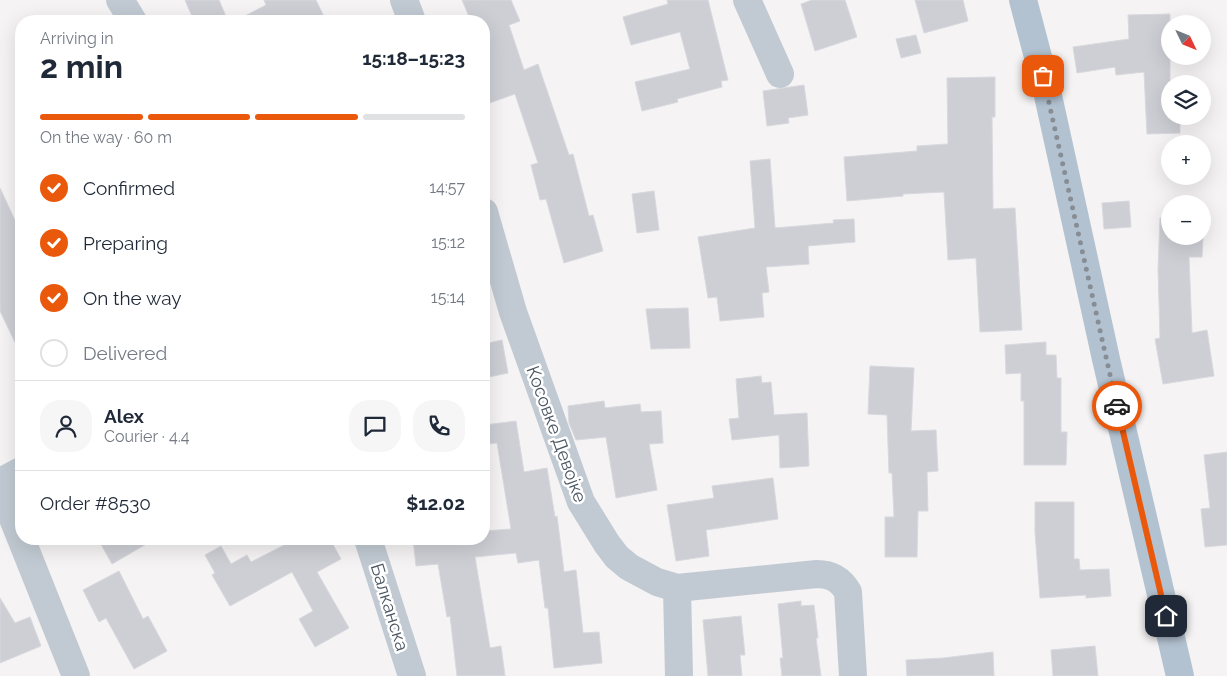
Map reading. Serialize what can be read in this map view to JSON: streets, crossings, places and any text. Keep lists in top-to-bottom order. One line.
{"streets":{"street":["Косовке Девојке","Балканска"]},"north":"bottom right","page":{"map_buttons":["+","−"],"heading":["2 min","Arriving in","15:18–15:23"],"panel":["Alex","Courier · 4.4","Order #8530","$12.02"],"bar":"On the way · 60 m","list":[["Confirmed","14:57"],["Preparing","15:12"],["On the way","15:14"],"Delivered"]}}
